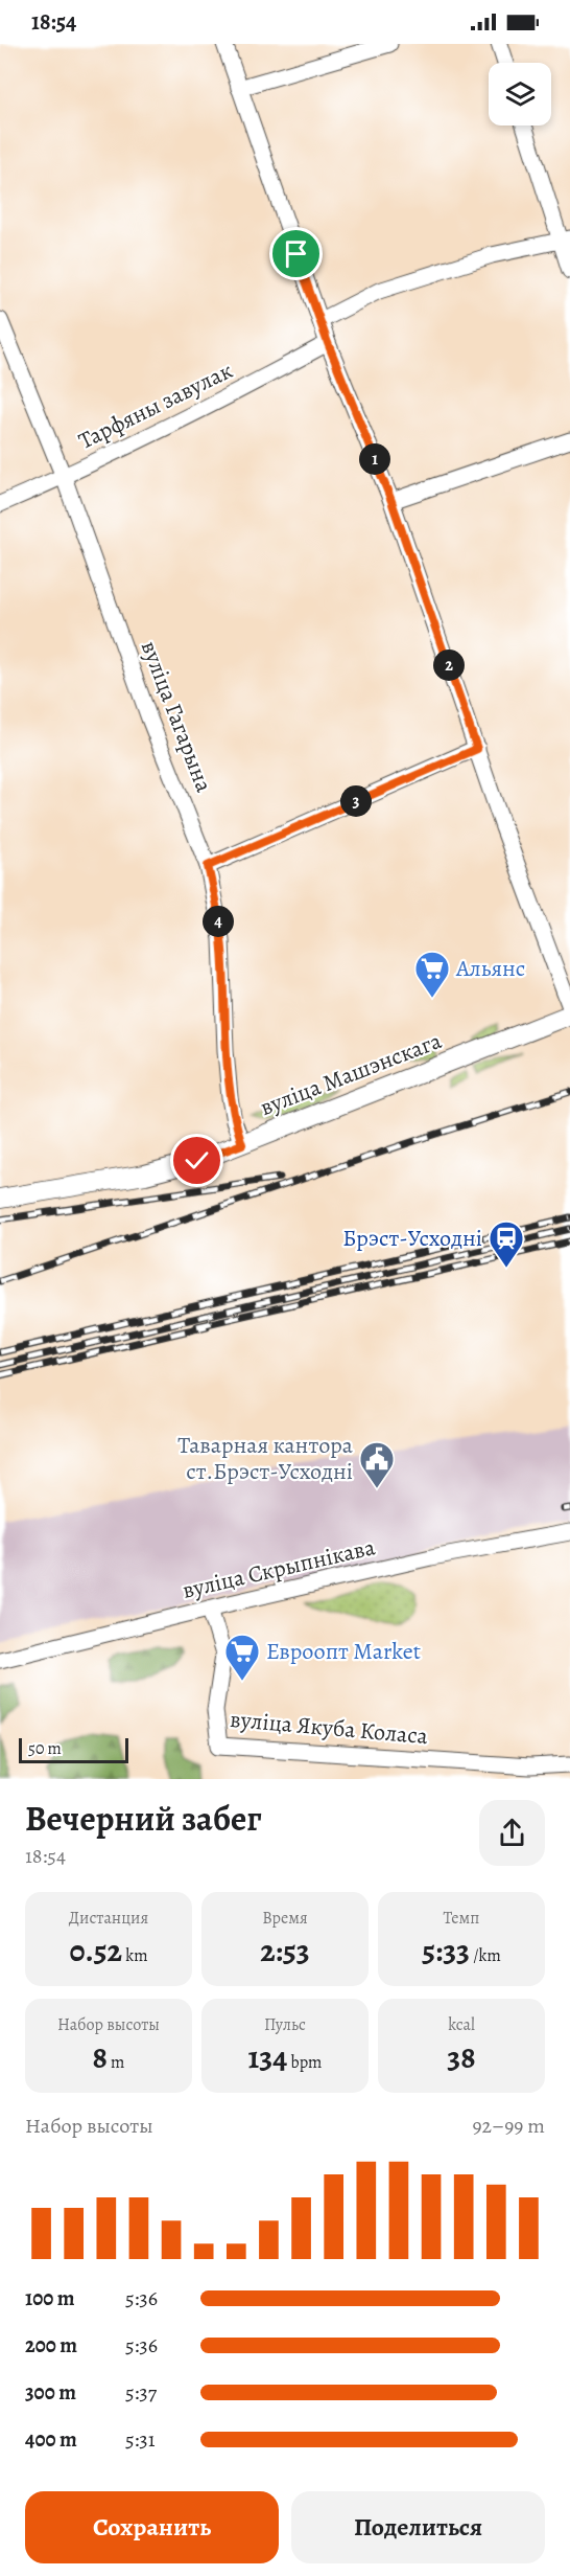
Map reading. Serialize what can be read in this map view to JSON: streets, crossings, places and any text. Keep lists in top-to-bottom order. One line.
{"streets":{"main road":["вуліца Машэнскага"],"street":["Тарфяны завулак","вуліца Гагарына","вуліца Скрыпнікава","вуліца Якуба Коласа"]},"crossings":[["Тарфяны завулак","вуліца Гагарына"],["вуліца Гагарына","вуліца Машэнскага"],["вуліца Скрыпнікава","вуліца Якуба Коласа"]],"places":{"supermarket":["Альянс","Евроопт Market"],"station":["Брэст-Усходні"],"public building":["Таварная кантора ст.Брэст-Усходні"]},"scale_bar":"50 m","page":{"status":"18:54","pins":["1","2","3","4"],"scale":"50 m","heading":["Вечерний забег","18:54"],"stats":[["Дистанция","0.52 km"],["Время","2:53"],["Темп","5:33 /km"],["Набор высоты","8 m"],["Пульс","134 bpm"],["kcal","38"]],"chart":["Набор высоты","92–99 m"],"list":[{"name":"100 m","note":"5:36"},{"name":"200 m","note":"5:36"},{"name":"300 m","note":"5:37"},{"name":"400 m","note":"5:31"}],"buttons":["Сохранить","Поделиться"]}}
